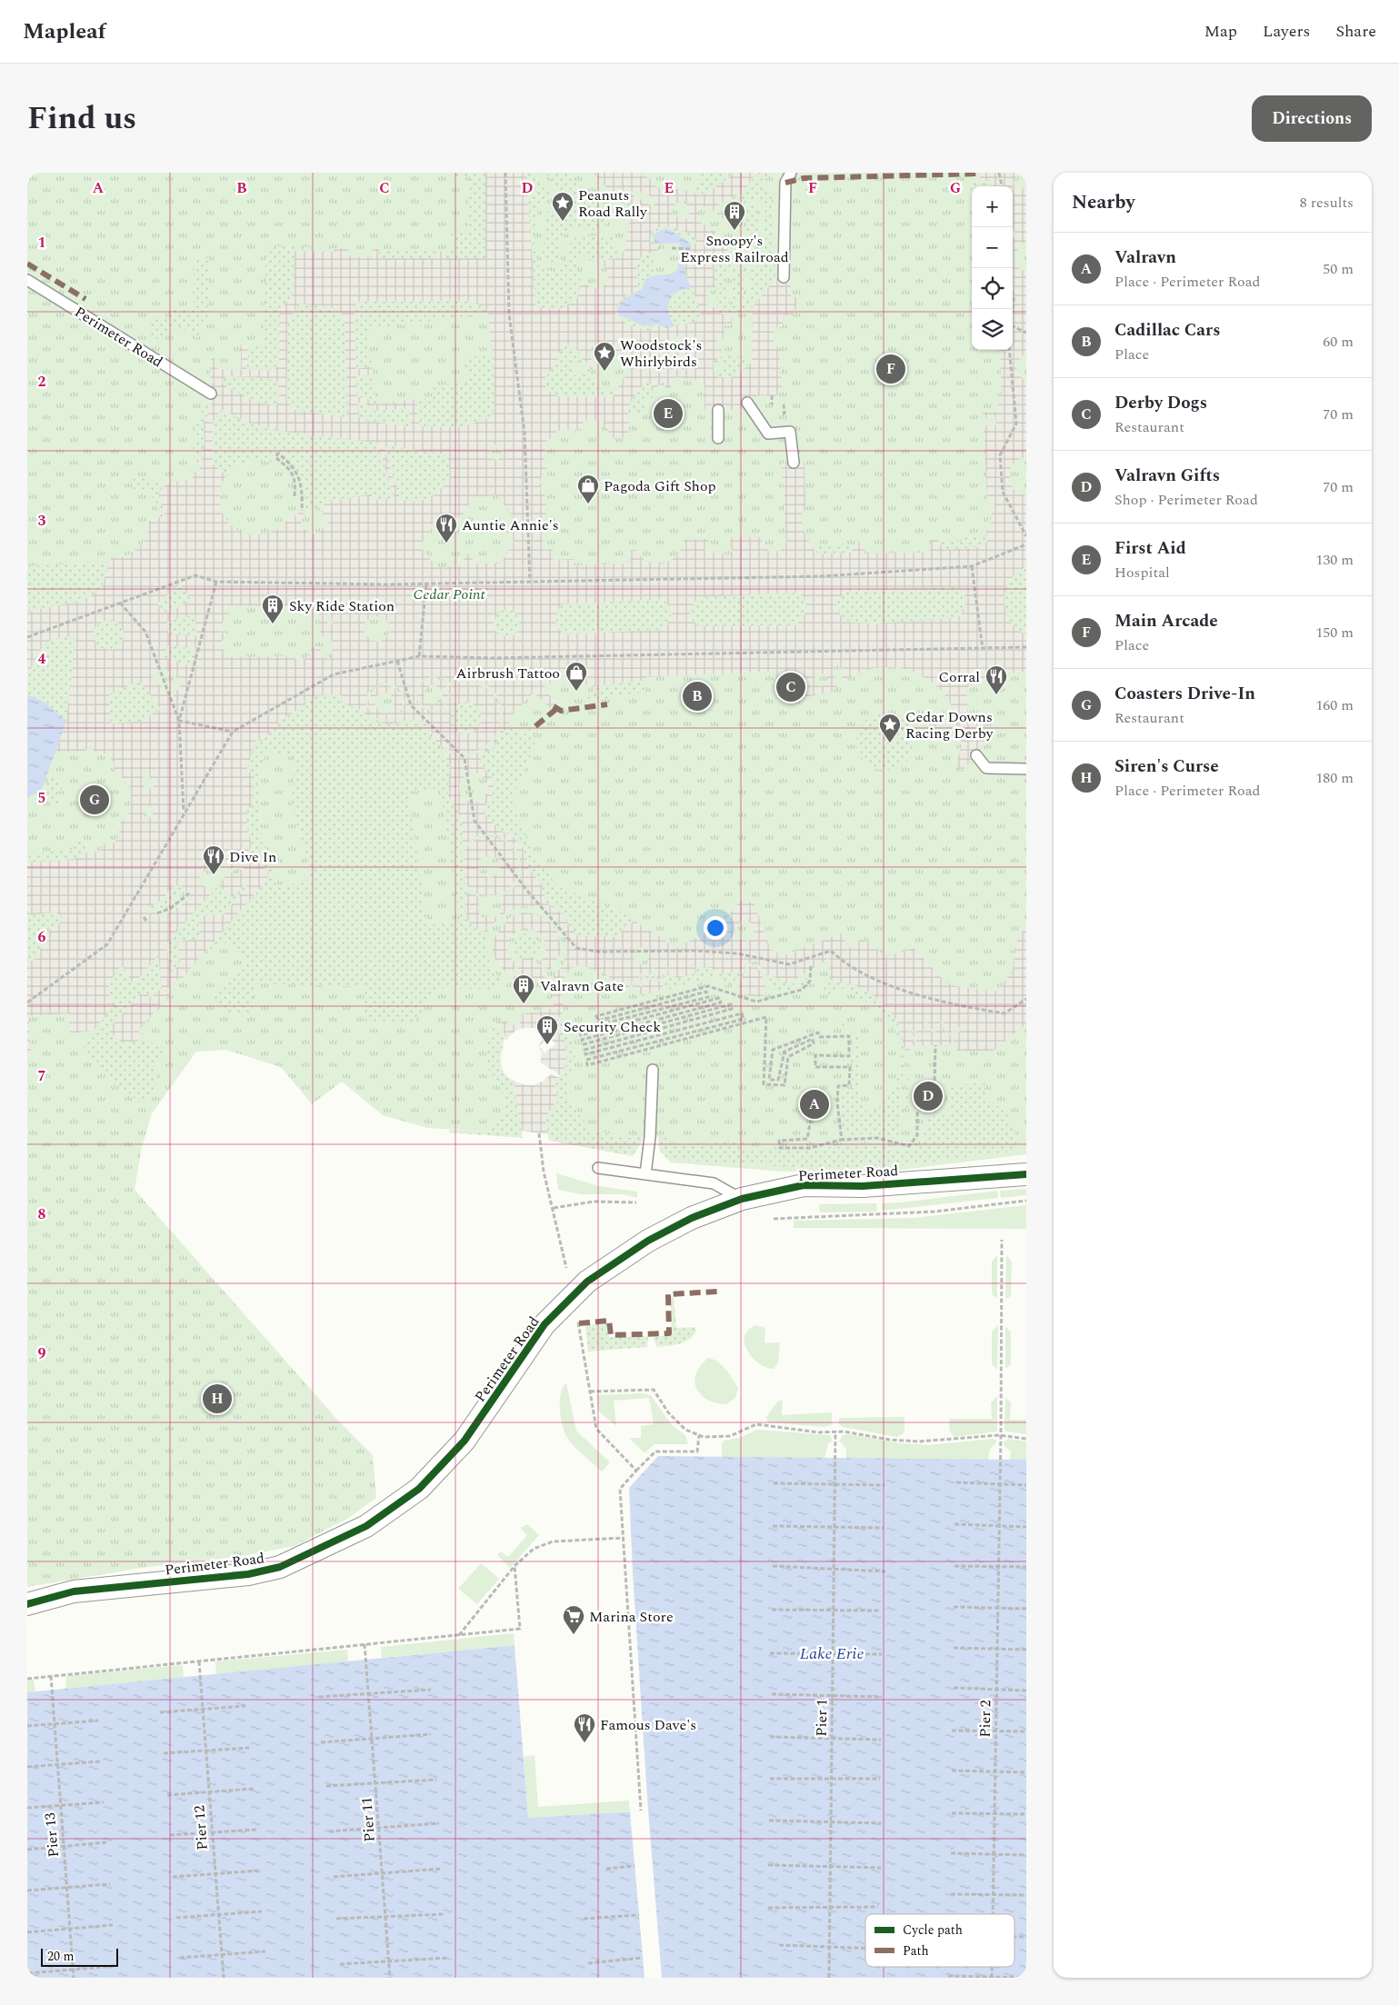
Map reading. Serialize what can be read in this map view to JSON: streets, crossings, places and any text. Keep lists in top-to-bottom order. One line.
{"streets":{"street":["Perimeter Road"],"path":["Pier 1","Pier 2","Pier 11","Pier 12","Pier 13"]},"water":["Lake Erie"],"parks":["Cedar Point"],"places":{"place":["Peanuts Road Rally","Woodstock's Whirlybirds","Cedar Downs Racing Derby"],"building":["Snoopy's Express Railroad","Sky Ride Station","Valravn Gate","Security Check"],"shop":["Pagoda Gift Shop","Airbrush Tattoo"],"restaurant":["Auntie Annie's","Corral","Dive In","Famous Dave's"],"supermarket":["Marina Store"]},"legend":["Cycle path","Path"],"scale_bar":"20 m","page":{"header":"Mapleaf","nav":["Map","Layers","Share"],"title":"Find us","buttons":"Directions","heading":["Nearby","8 results"],"map_buttons":["+","−"],"list":[{"mark":"A","name":"Valravn","note":"Place · Perimeter Road","value":"50 m"},{"mark":"B","name":"Cadillac Cars","note":"Place","value":"60 m"},{"mark":"C","name":"Derby Dogs","note":"Restaurant","value":"70 m"},{"mark":"D","name":"Valravn Gifts","note":"Shop · Perimeter Road","value":"70 m"},{"mark":"E","name":"First Aid","note":"Hospital","value":"130 m"},{"mark":"F","name":"Main Arcade","note":"Place","value":"150 m"},{"mark":"G","name":"Coasters Drive-In","note":"Restaurant","value":"160 m"},{"mark":"H","name":"Siren's Curse","note":"Place · Perimeter Road","value":"180 m"}],"pins":["F","E","C","B","G","D","A","H"],"scale":"20 m"},"grid":{"columns":["A","B","C","D","E","F","G"],"rows":["1","2","3","4","5","6","7","8","9"]}}
